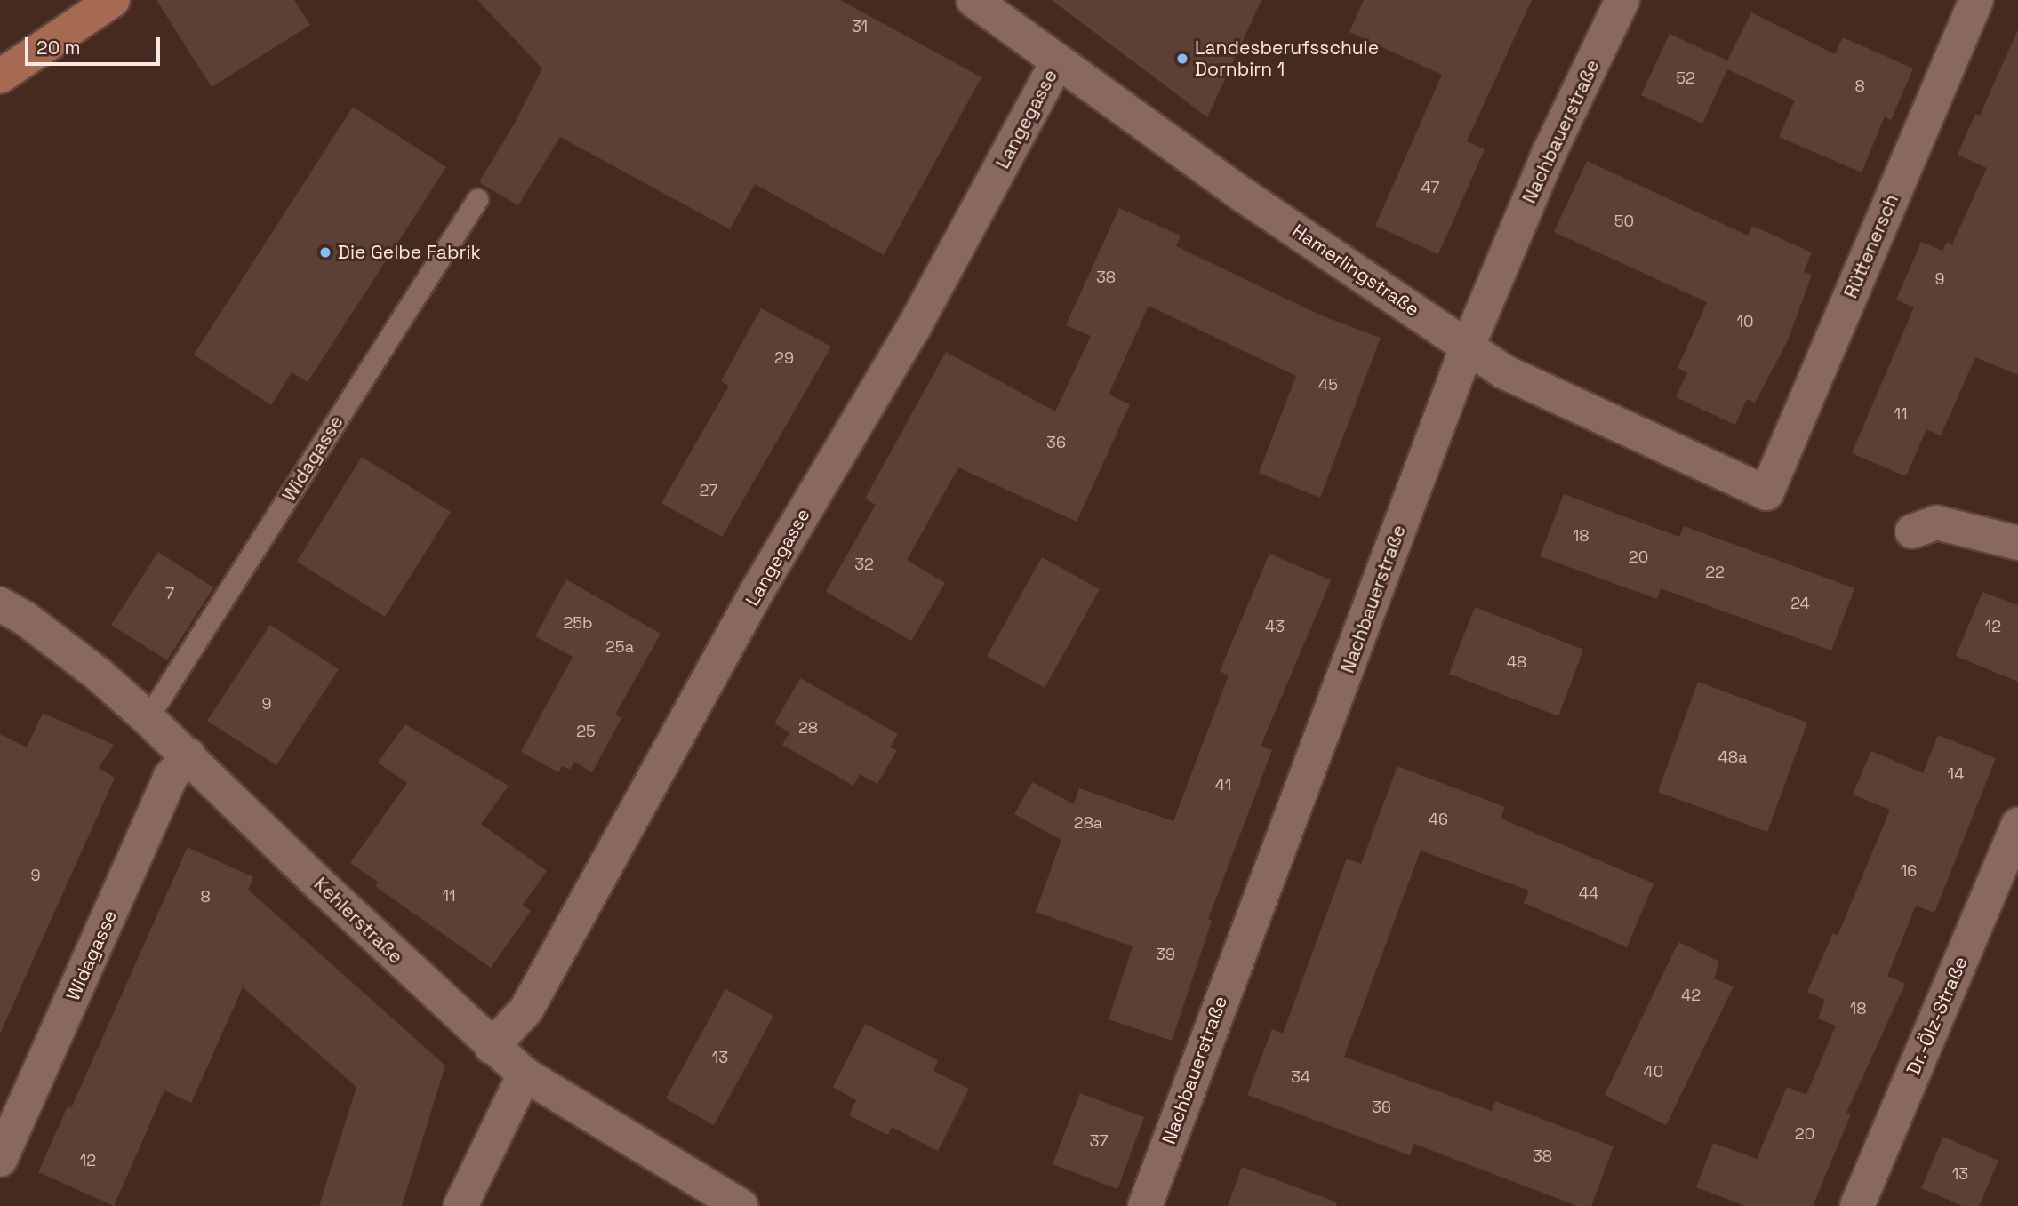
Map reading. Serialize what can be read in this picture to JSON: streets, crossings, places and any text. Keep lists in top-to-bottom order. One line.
{"streets":{"street":["Langegasse","Nachbauerstraße","Rüttenersch","Hamerlingstraße","Widagasse","Kehlerstraße","Dr.-Ölz-Straße"]},"crossings":[["Langegasse","Hamerlingstraße"],["Langegasse","Kehlerstraße"],["Nachbauerstraße","Hamerlingstraße"],["Rüttenersch","Hamerlingstraße"],["Widagasse","Kehlerstraße"]],"places":["Landesberufsschule Dornbirn 1","Die Gelbe Fabrik"],"house_numbers":["31","52","8","47","50","38","9","10","29","45","11","36","27","18","20","32","22","7","24","25b","43","12","25a","48","9","28","25","48a","14","41","46","28a","16","9","44","11","8","39","42","18","13","40","34","36","20","37","38","12","13"],"scale_bar":"20 m"}
